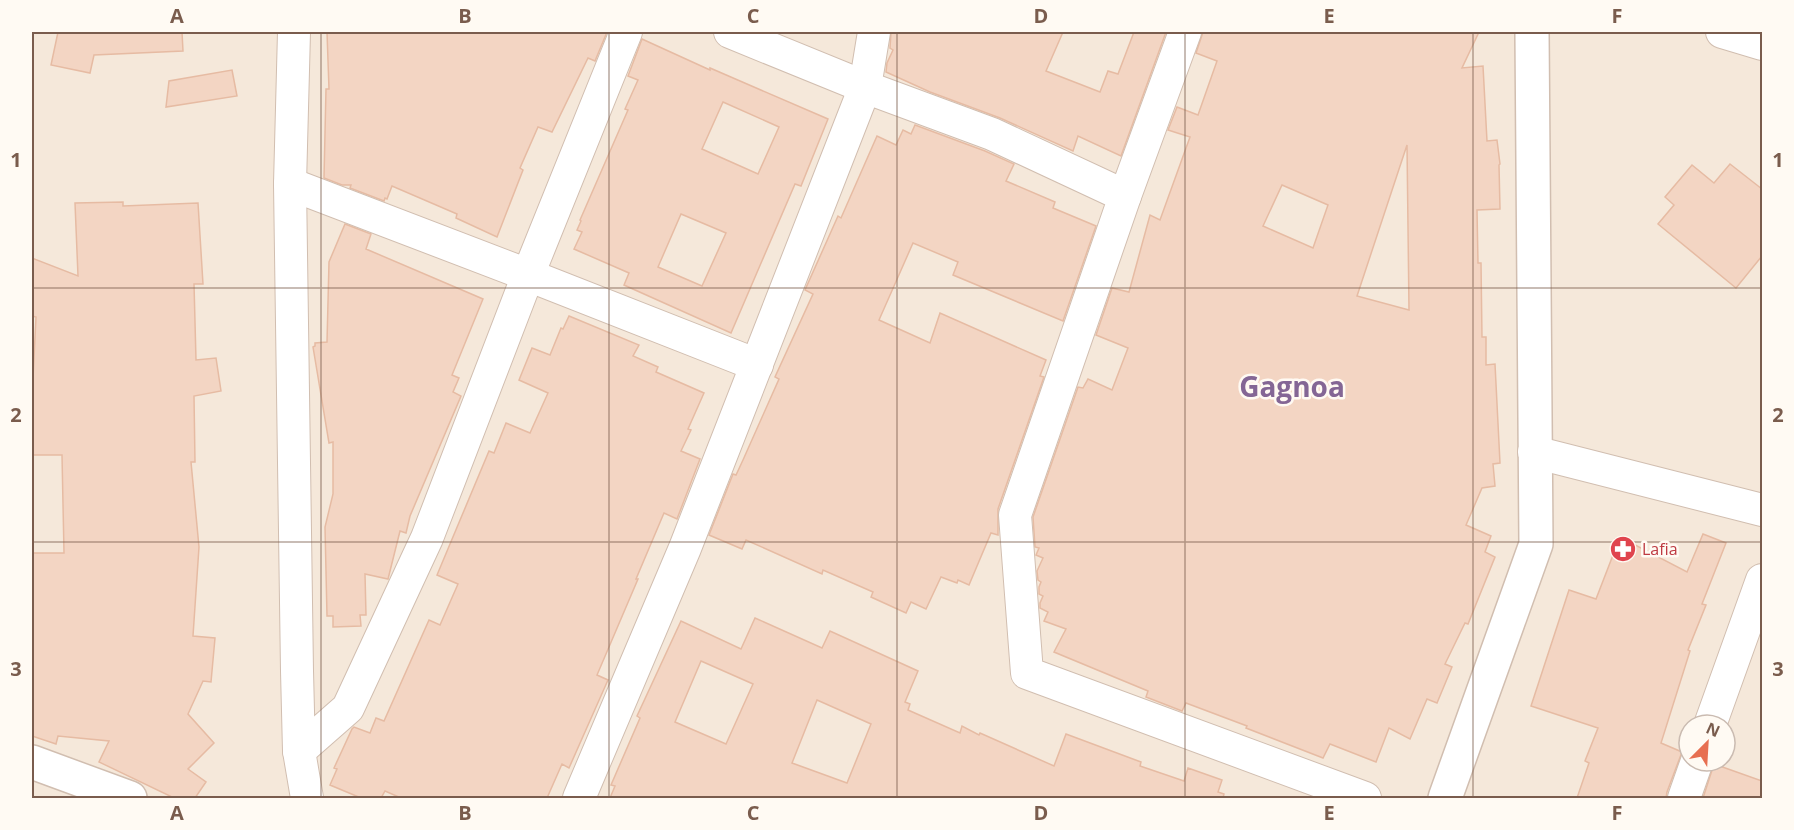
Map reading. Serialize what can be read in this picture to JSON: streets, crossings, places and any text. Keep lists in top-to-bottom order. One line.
{"districts":["Gagnoa"],"places":{"pharmacy":["Lafia"]},"north":"top right","grid":{"columns":["A","B","C","D","E","F"],"rows":["1","2","3"]}}
